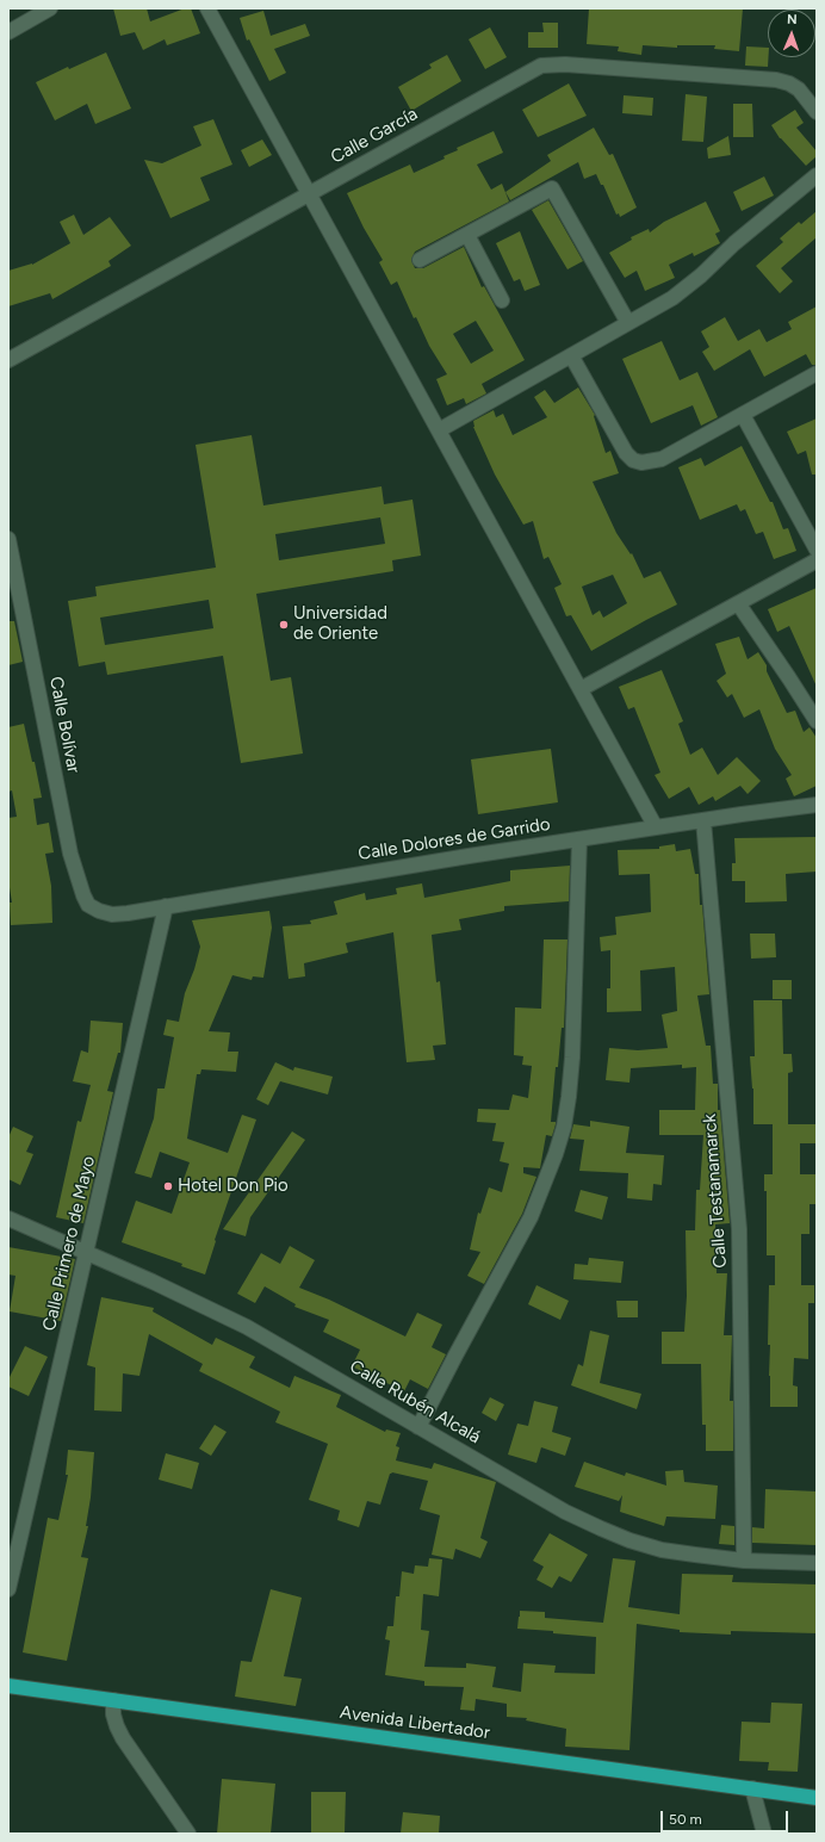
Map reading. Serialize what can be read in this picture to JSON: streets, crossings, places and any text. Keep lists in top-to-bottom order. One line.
{"streets":{"highway":["Avenida Libertador"],"street":["Calle García","Calle Bolívar","Calle Dolores de Garrido","Calle Testanamarck","Calle Primero de Mayo","Calle Rubén Alcalá"]},"crossings":[["Calle Bolívar","Calle Dolores de Garrido"],["Calle Dolores de Garrido","Calle Testanamarck"],["Calle Dolores de Garrido","Calle Primero de Mayo"],["Calle Testanamarck","Calle Rubén Alcalá"],["Calle Primero de Mayo","Calle Rubén Alcalá"]],"places":["Universidad de Oriente","Hotel Don Pio"],"scale_bar":"50 m","north":"top"}
